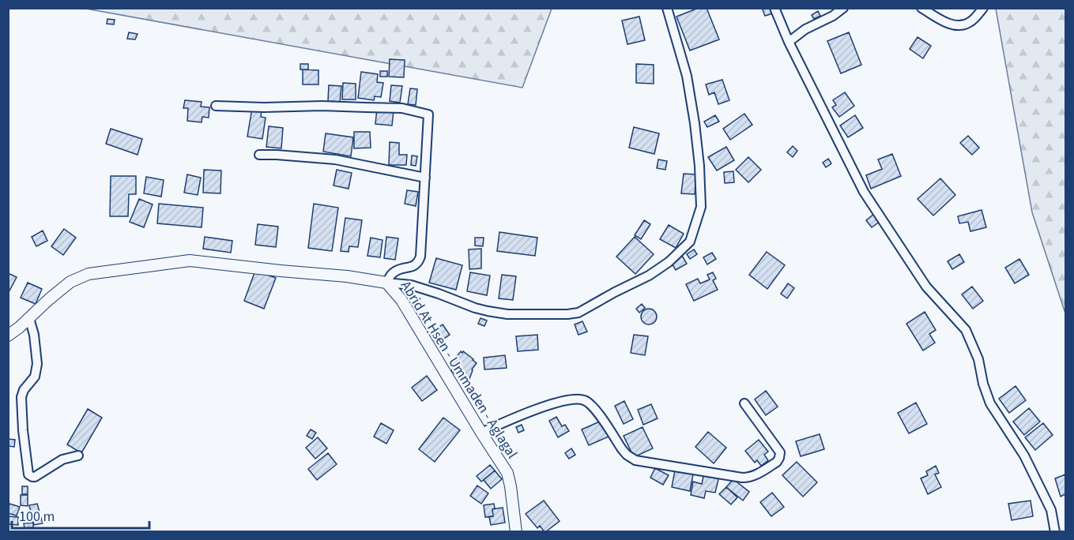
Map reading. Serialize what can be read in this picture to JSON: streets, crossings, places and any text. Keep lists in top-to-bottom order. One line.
{"streets":{"street":["Abrid At Ḥsen - Ummaden - Aglagal"]},"scale_bar":"100 m"}
